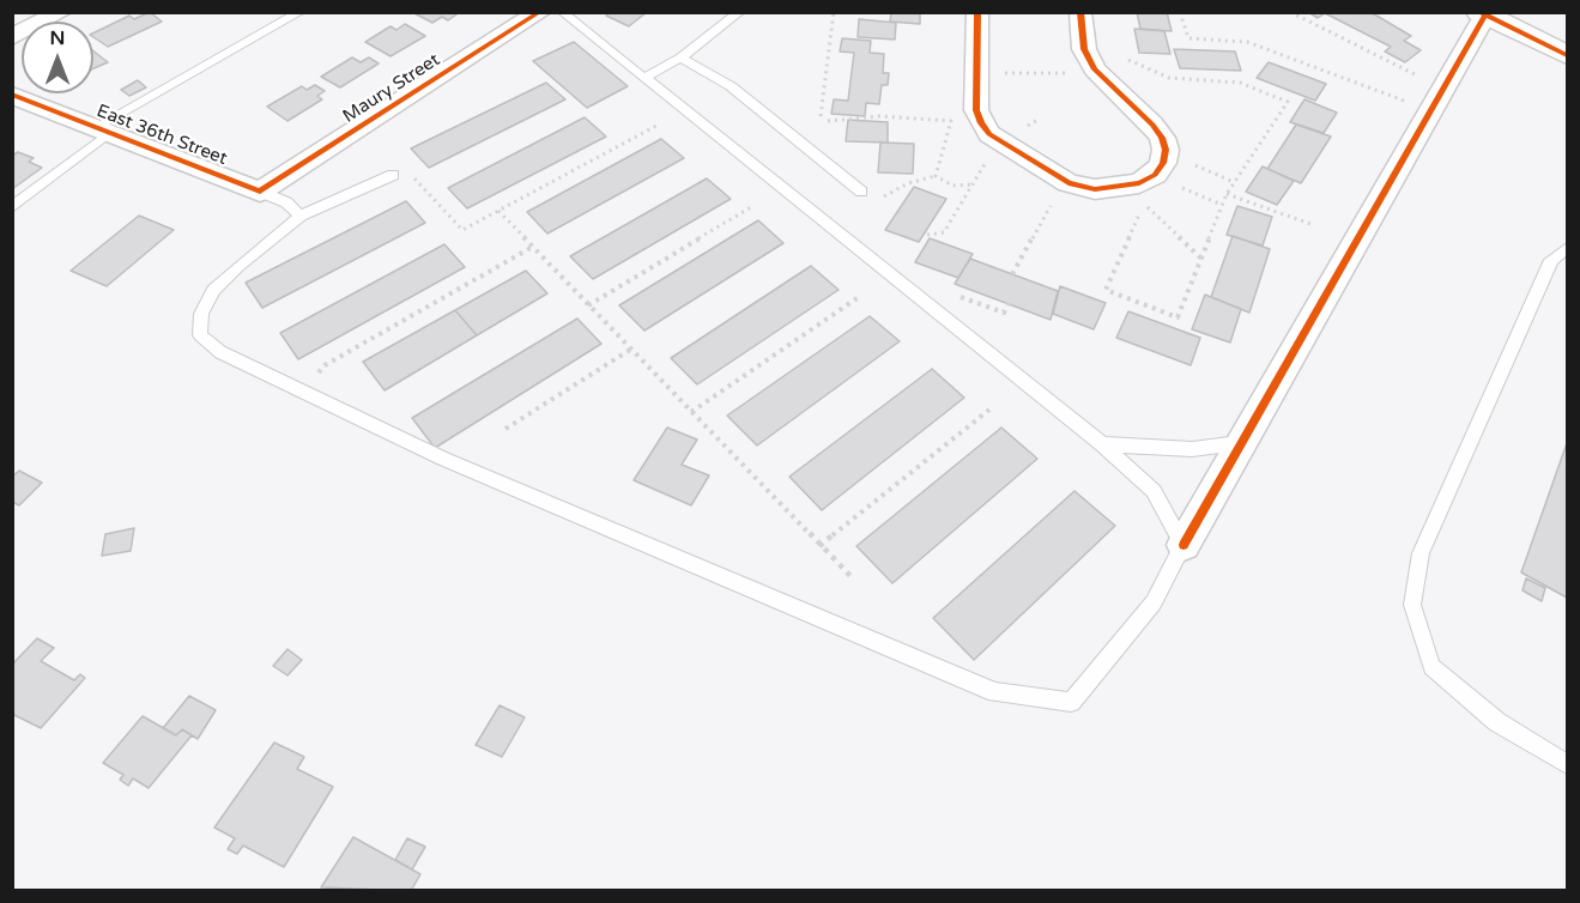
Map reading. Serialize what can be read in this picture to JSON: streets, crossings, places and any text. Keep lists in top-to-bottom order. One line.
{"streets":{"street":["Maury Street","East 36th Street"]},"crossings":[["Maury Street","East 36th Street"]],"north":"top"}
